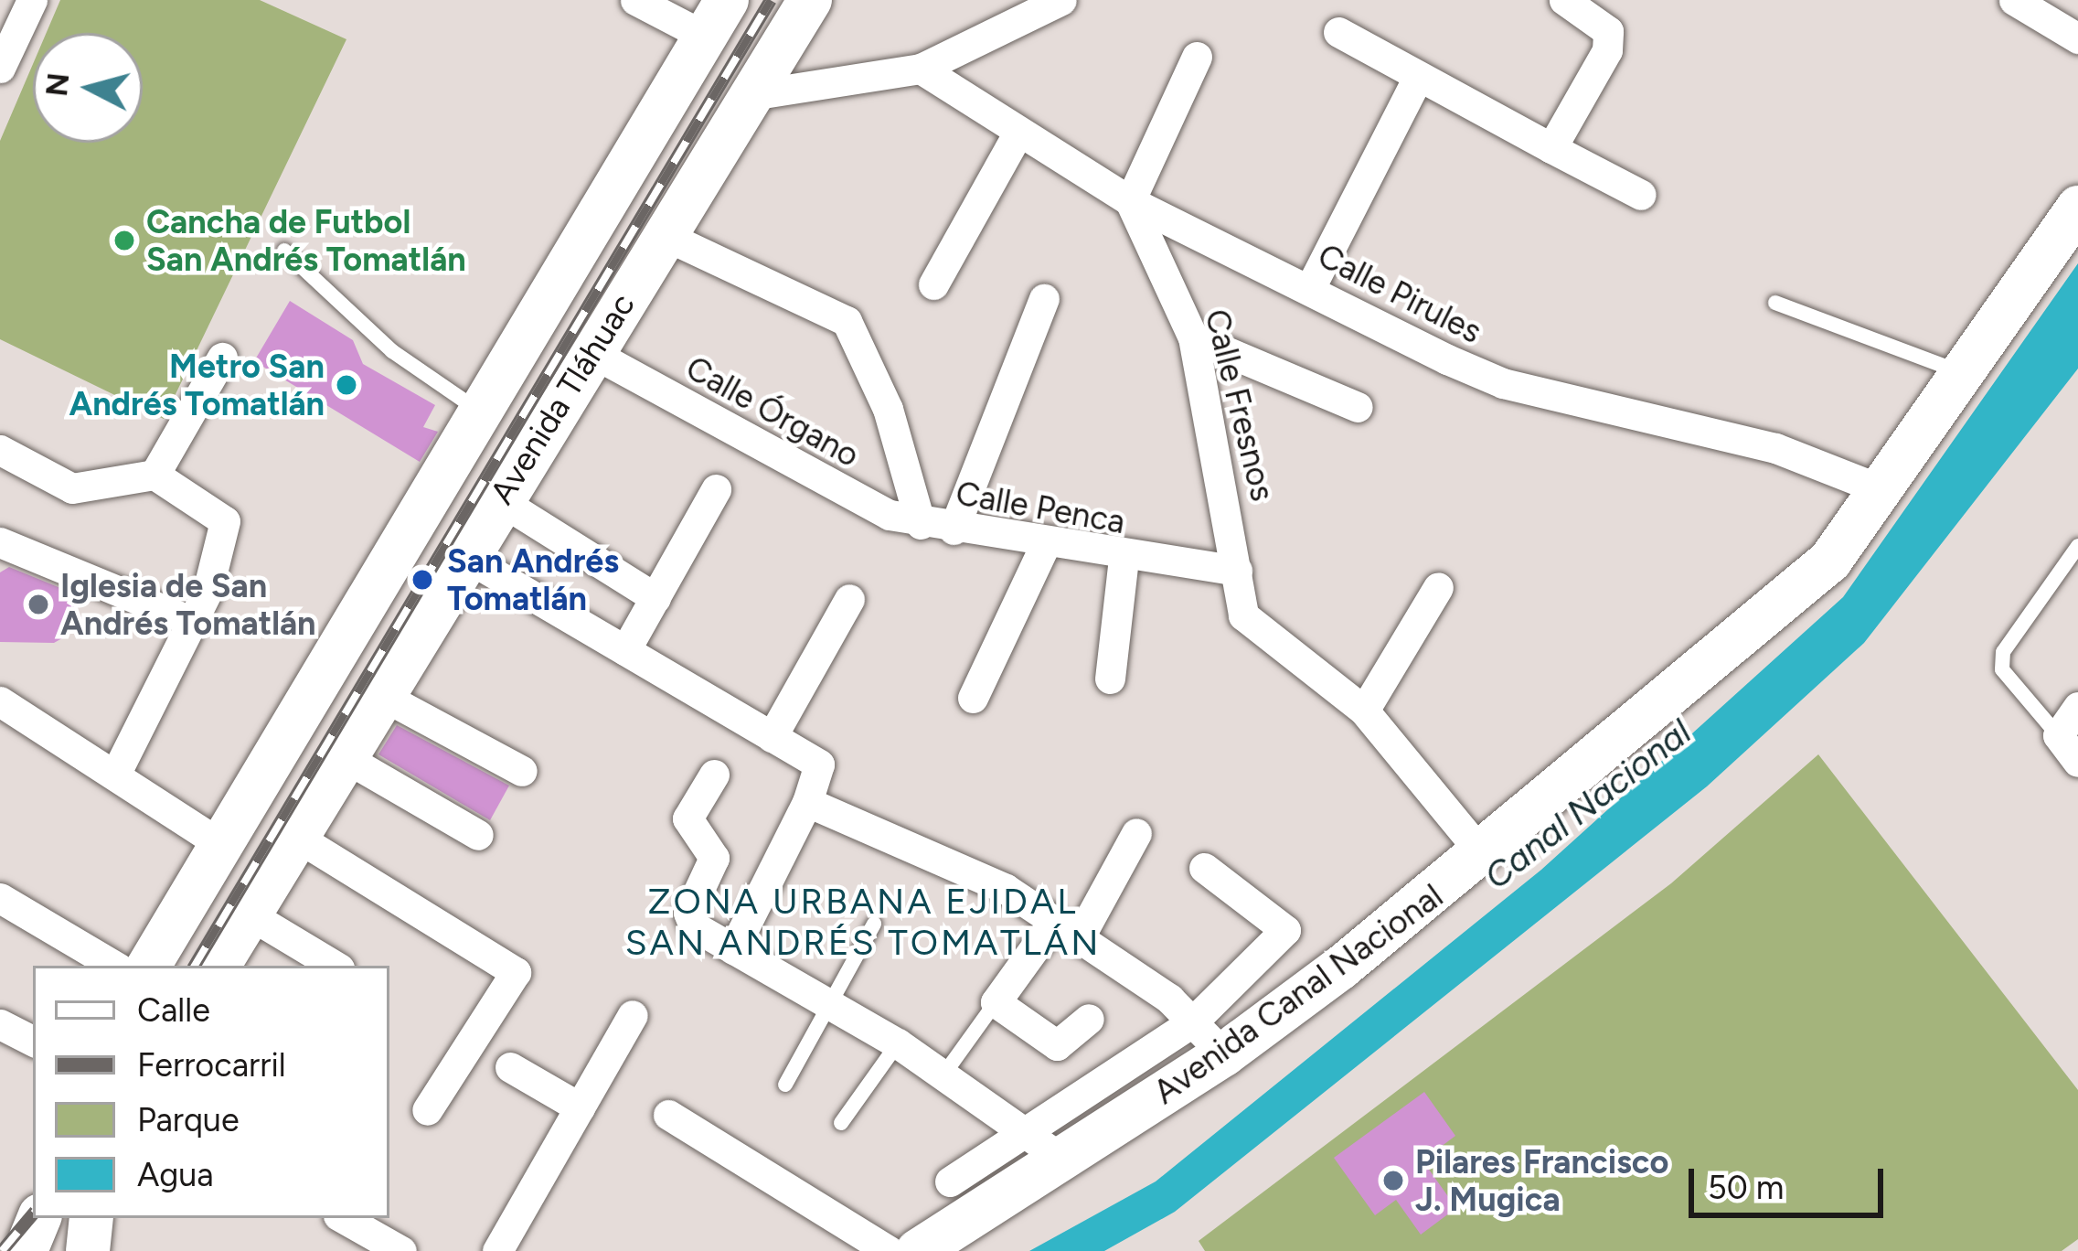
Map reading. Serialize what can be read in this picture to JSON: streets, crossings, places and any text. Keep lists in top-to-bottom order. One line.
{"streets":{"main road":["Avenida Tláhuac","Avenida Canal Nacional"],"street":["Calle Pirules","Calle Fresnos","Calle Órgano","Calle Penca"]},"crossings":[["Calle Pirules","Calle Fresnos"],["Calle Pirules","Avenida Canal Nacional"],["Avenida Tláhuac","Calle Órgano"],["Avenida Tláhuac","Calle Penca"],["Calle Fresnos","Calle Penca"],["Calle Fresnos","Avenida Canal Nacional"],["Calle Órgano","Calle Penca"]],"districts":["ZONA URBANA EJIDAL SAN ANDRÉS TOMATLÁN"],"water":["Canal Nacional"],"places":["Cancha de Futbol San Andrés Tomatlán","Metro San Andrés Tomatlán","San Andrés Tomatlán","Iglesia de San Andrés Tomatlán","Pilares Francisco J. Mugica"],"legend":["Calle","Ferrocarril","Parque","Agua"],"scale_bar":"50 m","north":"left"}
